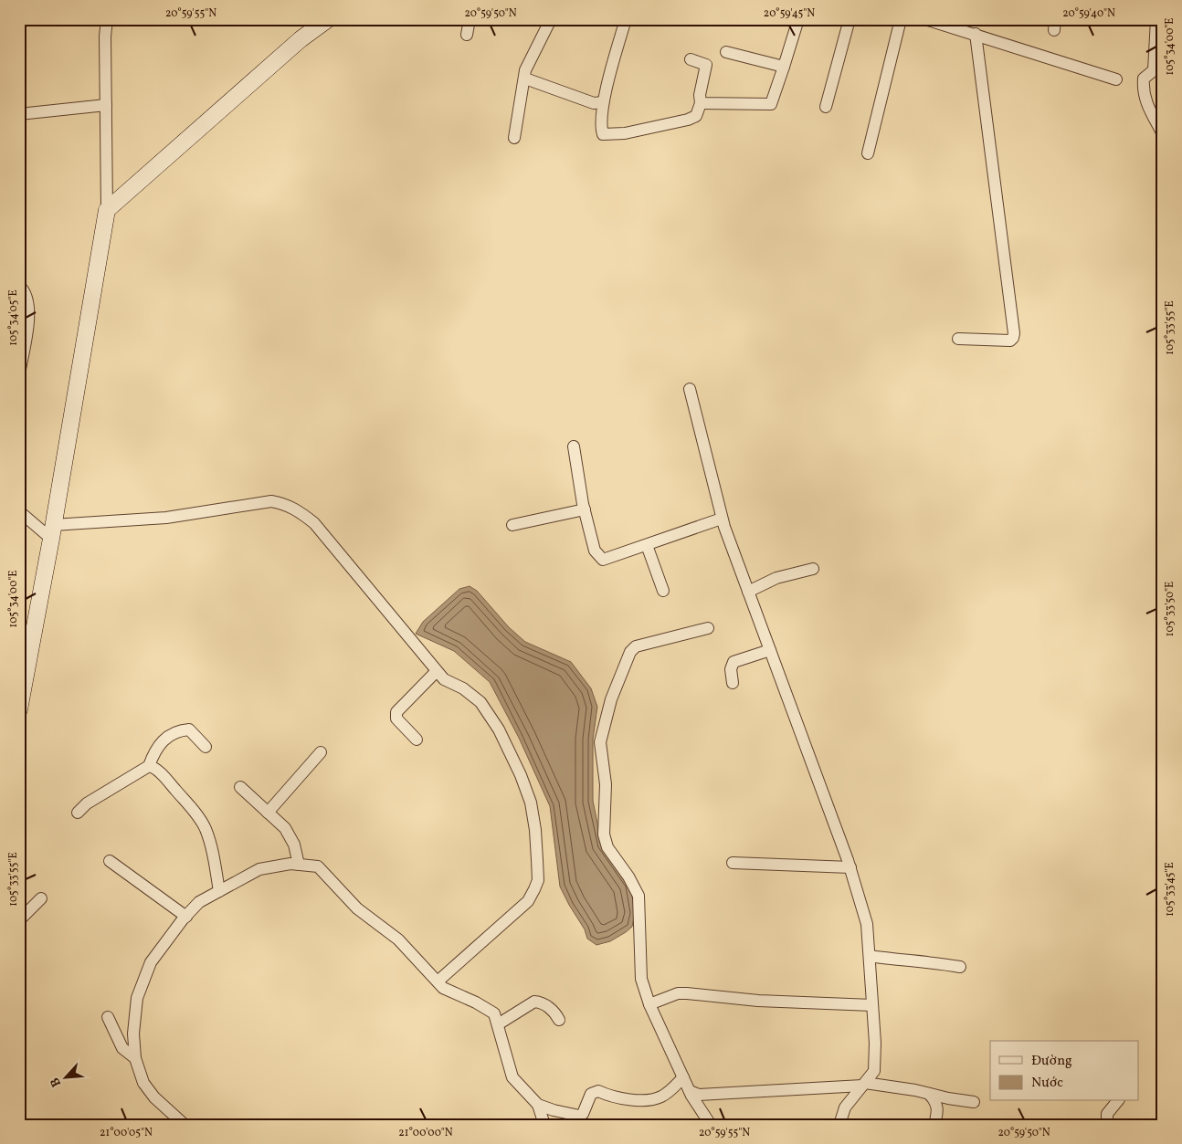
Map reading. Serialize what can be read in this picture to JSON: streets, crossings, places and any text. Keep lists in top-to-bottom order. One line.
{"legend":["Đường","Nước"],"north":"bottom left","coordinates":["20°59'55\"N","20°59'50\"N","20°59'45\"N","20°59'40\"N","105°34'00\"E","105°34'05\"E","105°33'55\"E","105°33'50\"E","105°33'45\"E","21°00'05\"N","21°00'00\"N"]}
